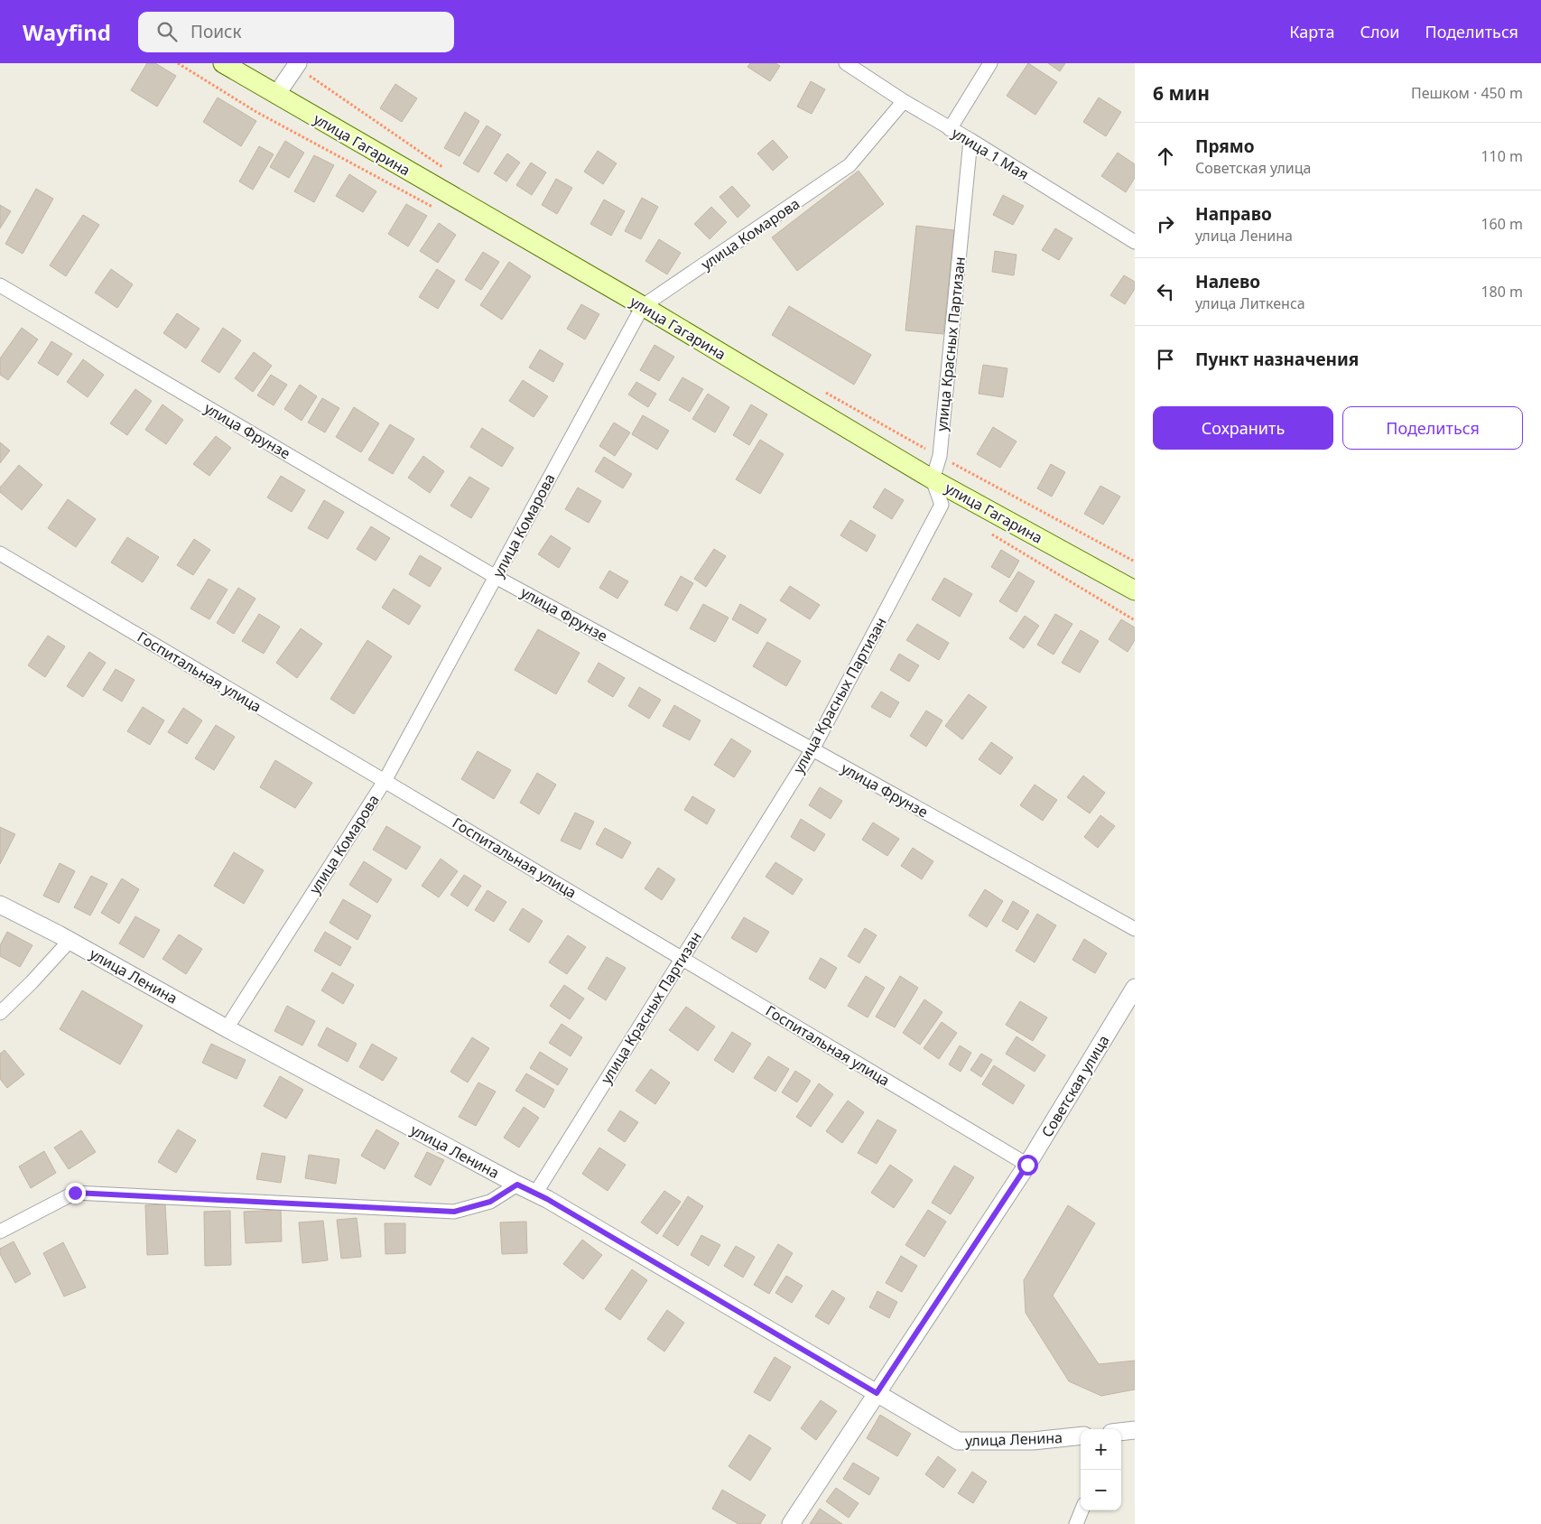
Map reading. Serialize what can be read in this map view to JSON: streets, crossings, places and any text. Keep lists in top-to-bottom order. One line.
{"streets":{"main road":["улица Гагарина"],"street":["улица 1 Мая","улица Комарова","улица Красных Партизан","улица Фрунзе","Госпитальная улица","улица Ленина","Советская улица"]},"crossings":[["улица Гагарина","улица Комарова"],["улица Гагарина","улица Красных Партизан"],["улица 1 Мая","улица Комарова"],["улица 1 Мая","улица Красных Партизан"],["улица Комарова","улица Фрунзе"],["улица Комарова","Госпитальная улица"],["улица Комарова","улица Ленина"],["улица Красных Партизан","улица Фрунзе"],["улица Красных Партизан","Госпитальная улица"],["улица Красных Партизан","улица Ленина"],["Госпитальная улица","Советская улица"],["улица Ленина","Советская улица"]],"page":{"header":"Wayfind","search":"Поиск","nav":["Карта","Слои","Поделиться"],"heading":["6 мин","Пешком · 450 m"],"list":[["Прямо","Советская улица","110 m"],["Направо","улица Ленина","160 m"],["Налево","улица Литкенса","180 m"],"Пункт назначения"],"buttons":["Сохранить","Поделиться"],"map_buttons":["+","−"]}}
